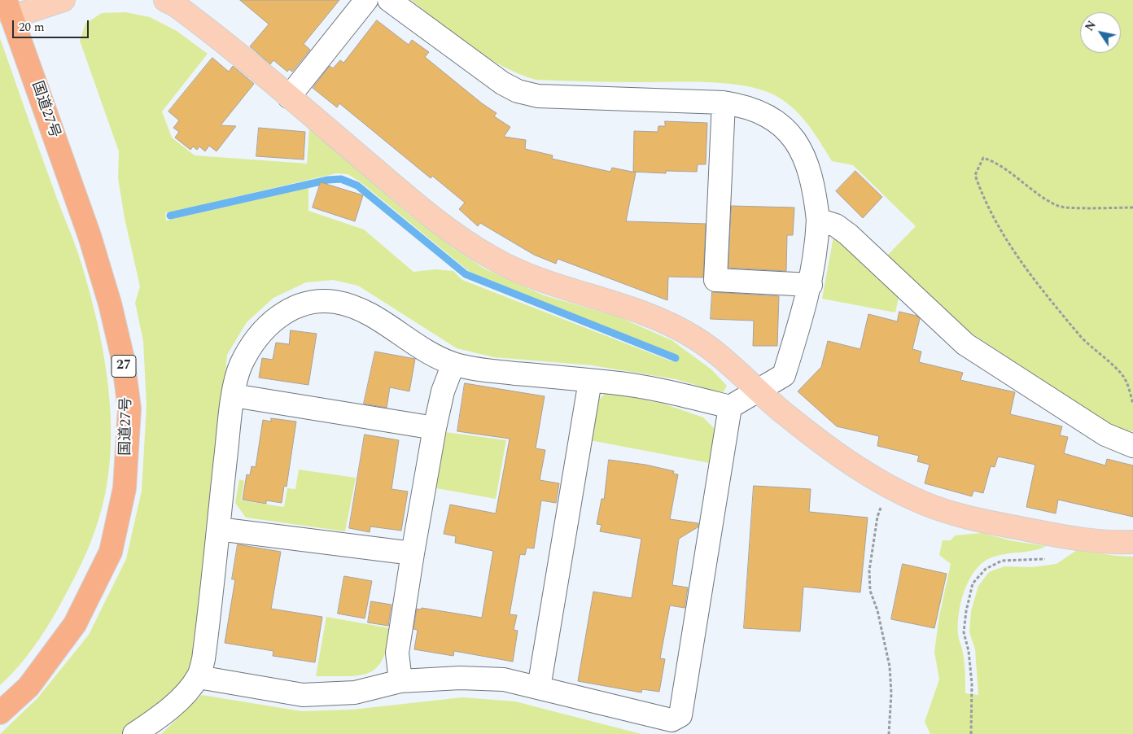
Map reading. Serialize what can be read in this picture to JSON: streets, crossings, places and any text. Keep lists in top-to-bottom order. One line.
{"streets":{"highway":["国道27号","27"]},"scale_bar":"20 m","north":"top left"}
